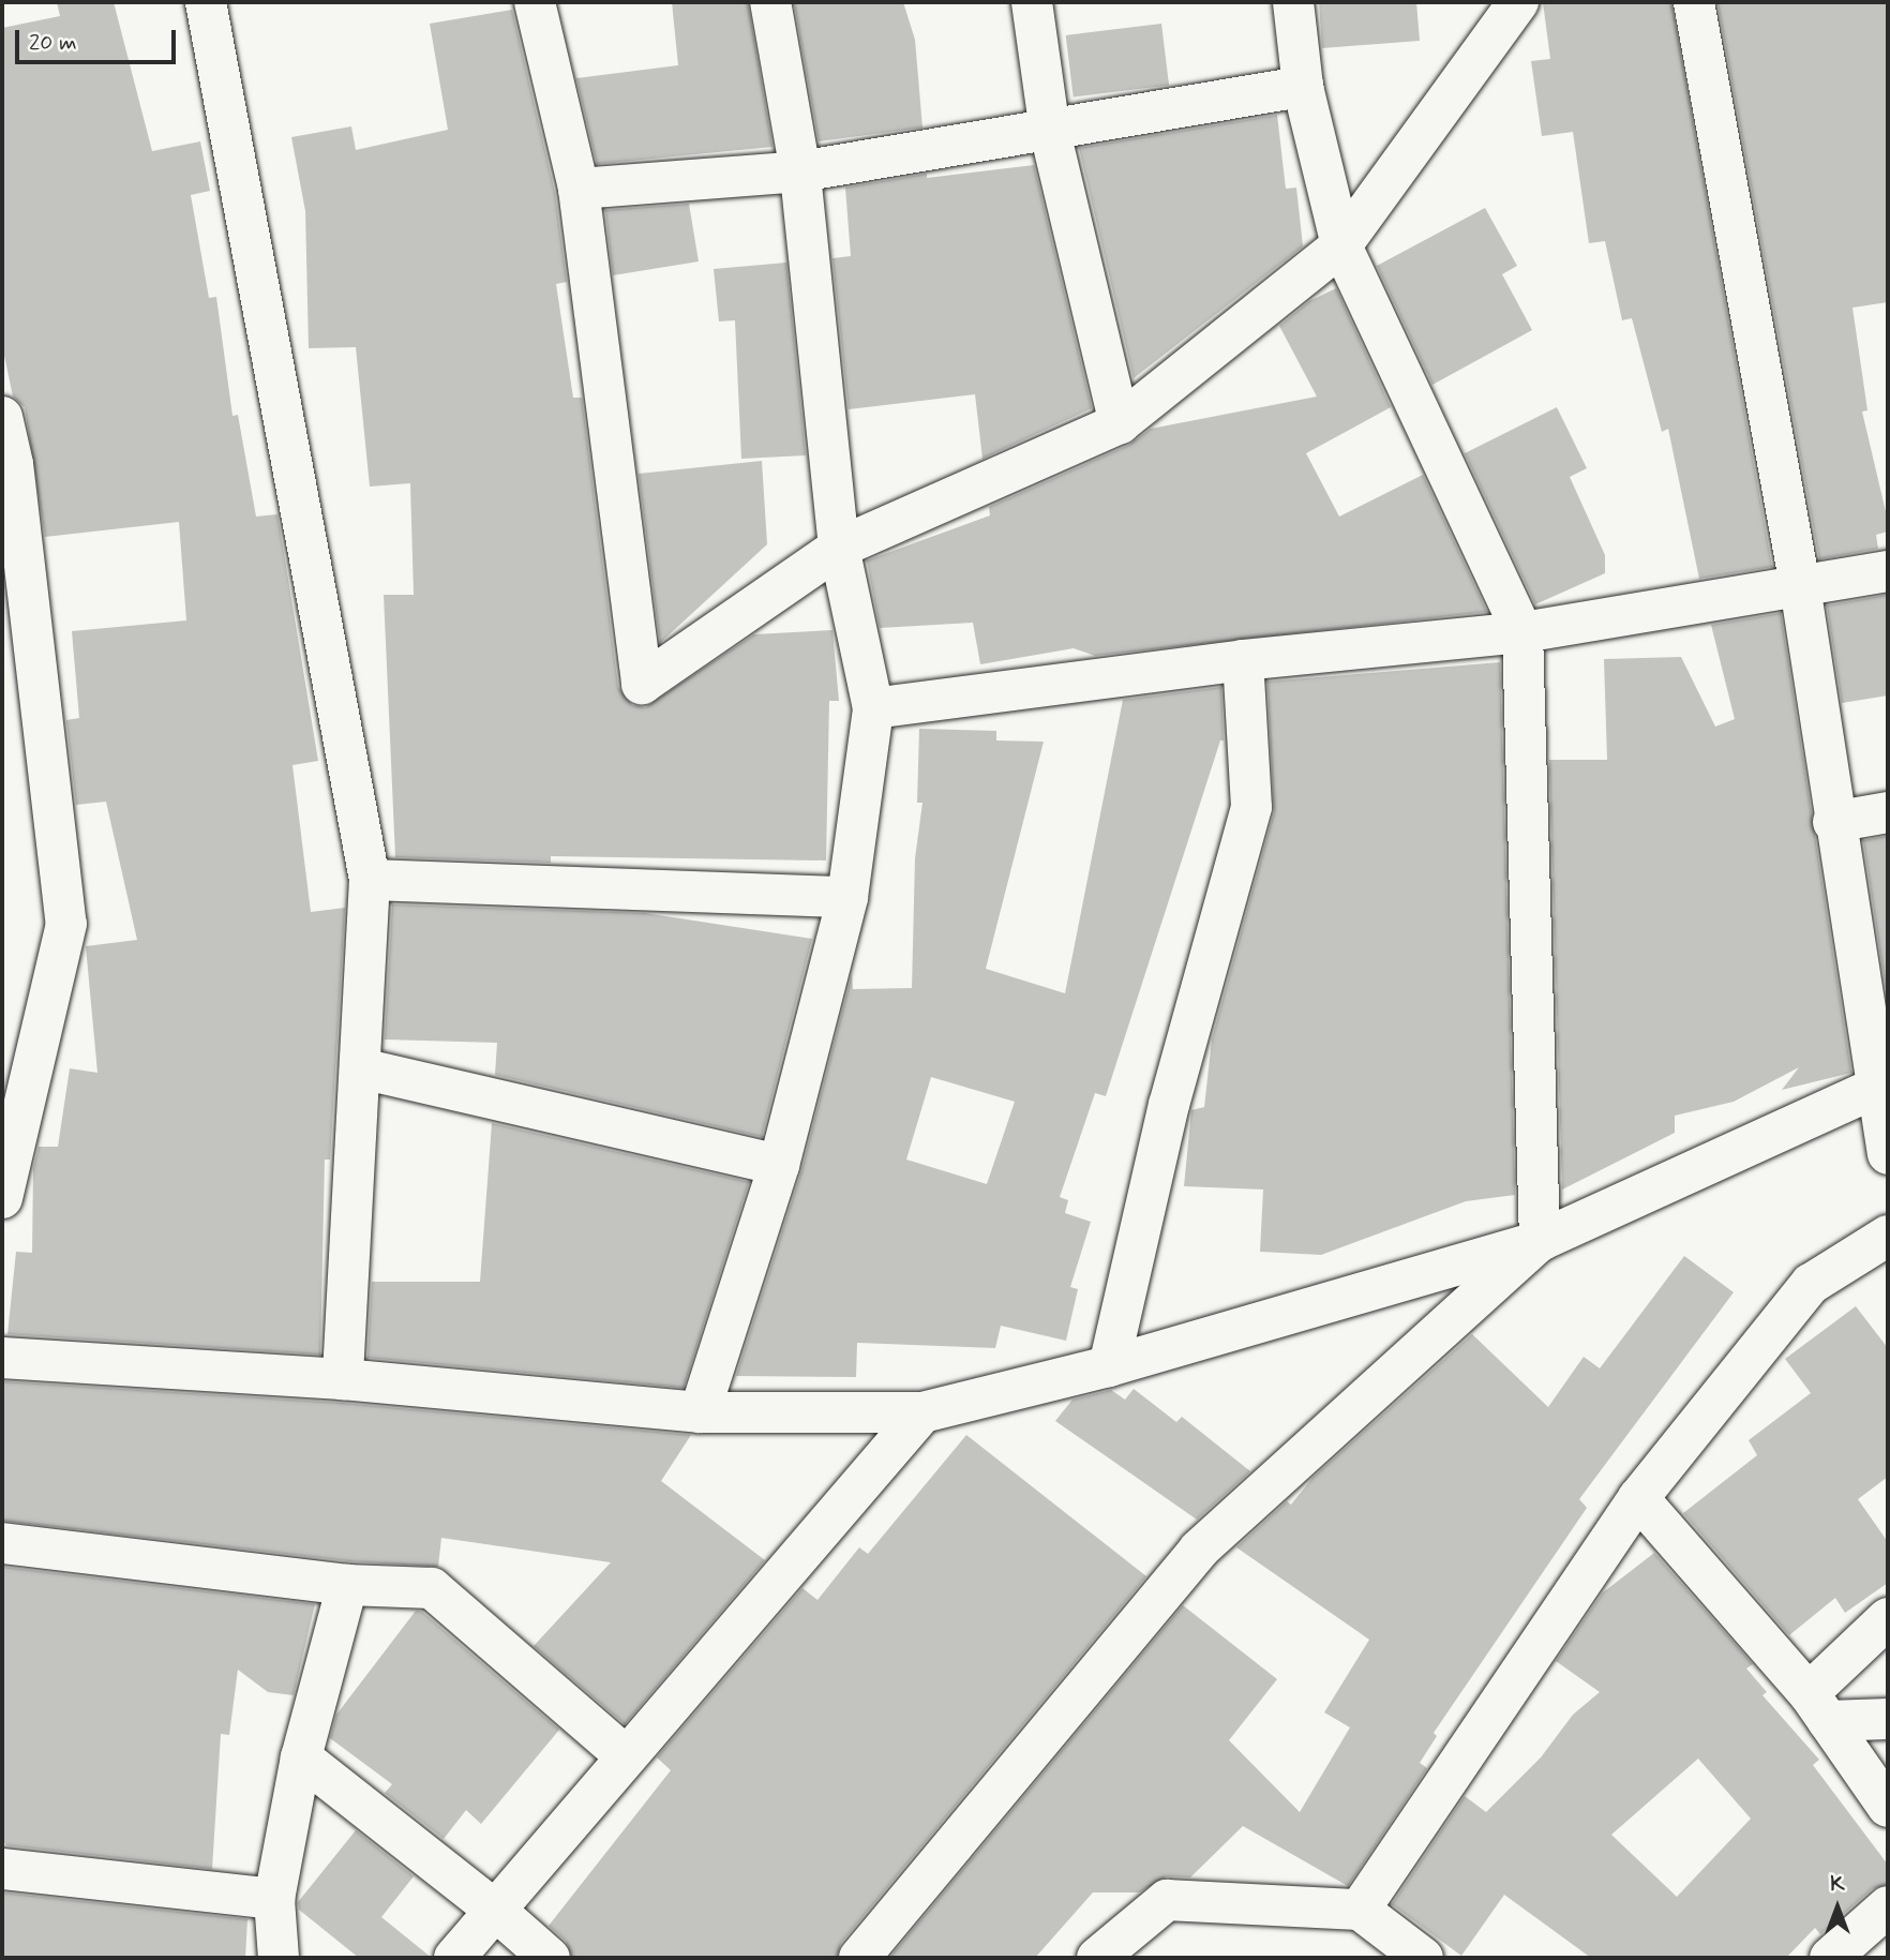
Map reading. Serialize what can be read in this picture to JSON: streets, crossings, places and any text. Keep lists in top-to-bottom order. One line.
{"scale_bar":"20 m","north":"top"}
